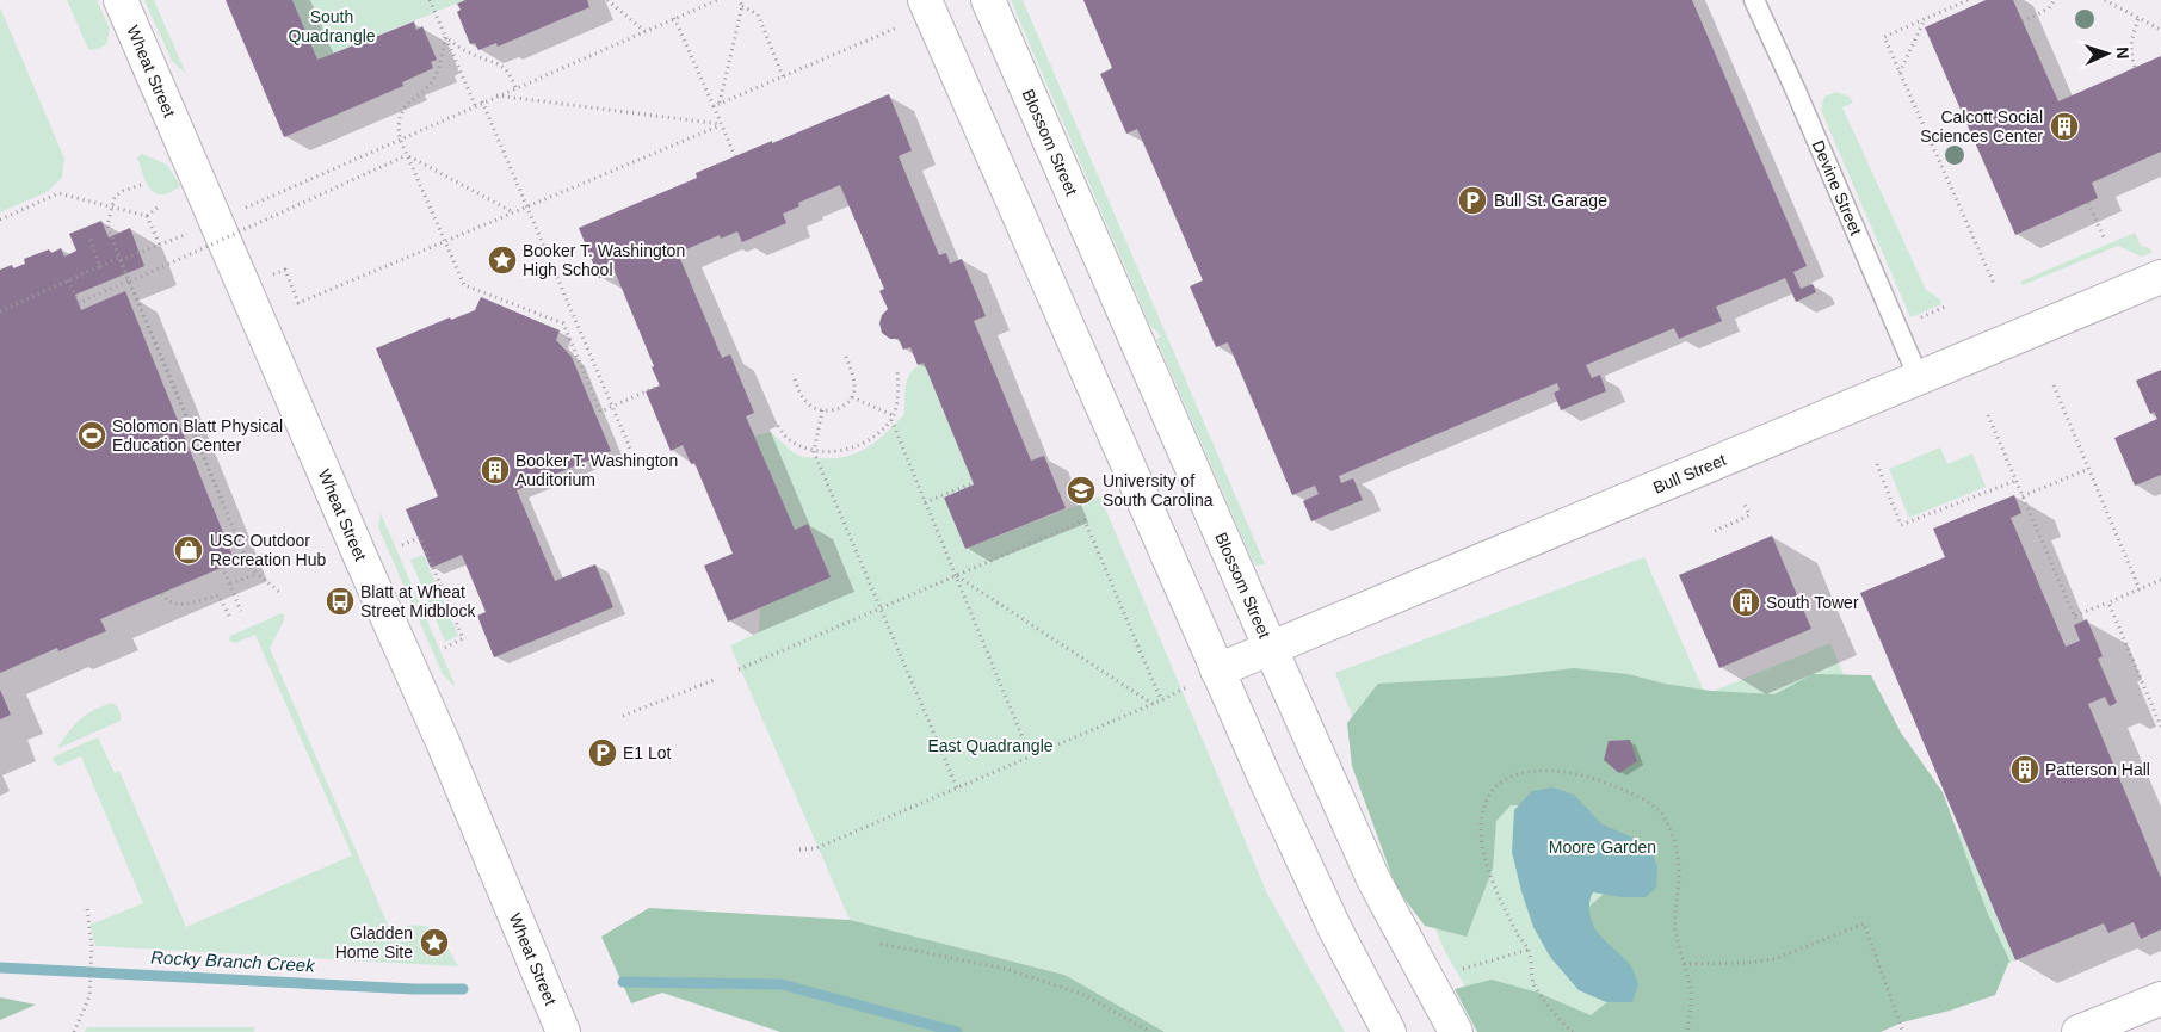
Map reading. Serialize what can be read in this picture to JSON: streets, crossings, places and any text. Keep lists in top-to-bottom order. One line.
{"streets":{"main road":["Wheat Street","Blossom Street","Bull Street"],"lane":["Devine Street"]},"crossings":[["Blossom Street","Bull Street"],["Devine Street","Bull Street"]],"water":["Rocky Branch Creek"],"parks":["South Quadrangle","East Quadrangle","Moore Garden"],"places":{"building":["Calcott Social Sciences Center","Booker T. Washington Auditorium","South Tower","Patterson Hall"],"parking":["Bull St. Garage","E1 Lot"],"place":["Booker T. Washington High School","Gladden Home Site"],"sports":["Solomon Blatt Physical Education Center"],"school or university":["University of South Carolina"],"shop":["USC Outdoor Recreation Hub"],"bus stop":["Blatt at Wheat Street Midblock"]},"north":"right"}
